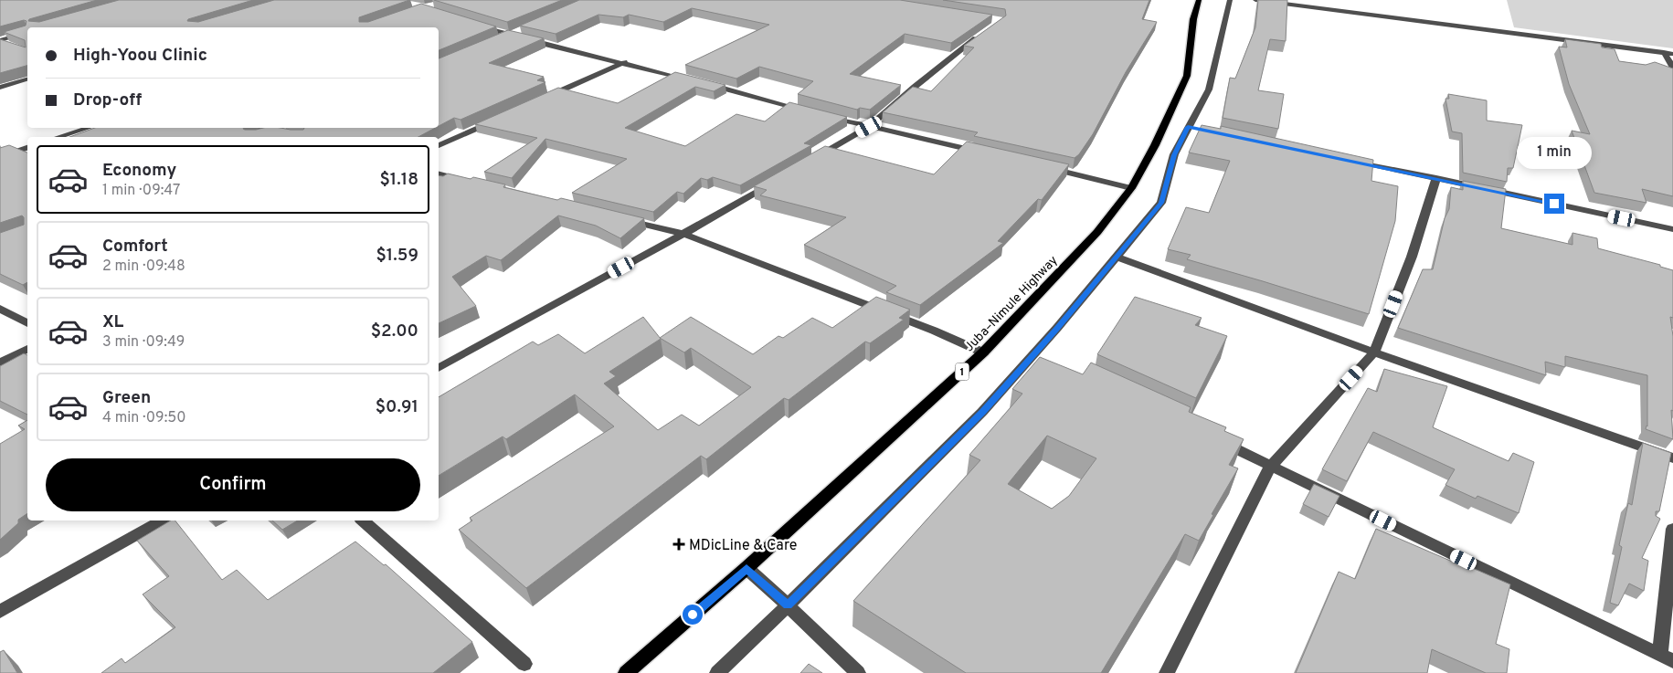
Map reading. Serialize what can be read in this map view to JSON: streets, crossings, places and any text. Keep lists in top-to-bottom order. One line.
{"streets":{"main road":["Juba–Nimule Highway","1"]},"places":{"health":["MDicLine & Care"]},"page":{"banner":["High-Yoou Clinic","Drop-off"],"bubble":"1 min","list":[{"name":"Economy","note":"1 min · 09:47","value":"$1.18"},{"name":"Comfort","note":"2 min · 09:48","value":"$1.59"},{"name":"XL","note":"3 min · 09:49","value":"$2.00"},{"name":"Green","note":"4 min · 09:50","value":"$0.91"}],"buttons":"Confirm"}}
